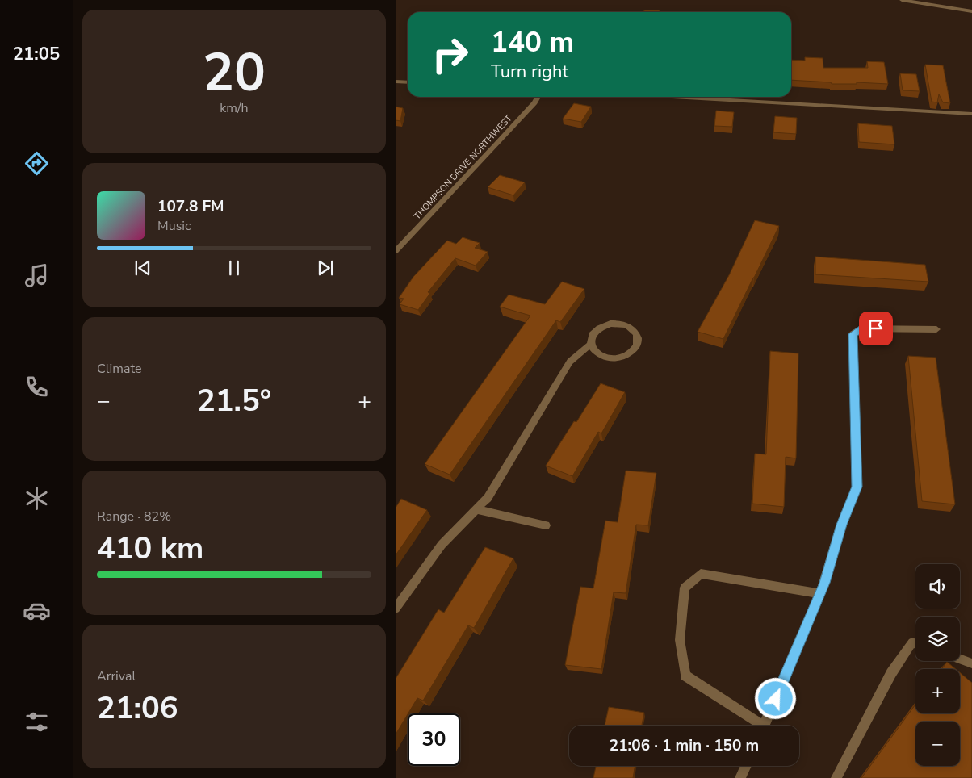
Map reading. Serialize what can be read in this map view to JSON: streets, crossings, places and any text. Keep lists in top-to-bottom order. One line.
{"streets":{"street":["THOMPSON DRIVE NORTHWEST"]},"page":{"tabs":"21:05","tile":[["20","km/h"],"Climate",["Range · 82%","410 km"],["Arrival","21:06"]],"turn":["140 m","Turn right"],"song":["107.8 FM","Music"],"heat":["−","21.5°","+"],"map_buttons":["+","−"],"limit":"30","trip":"21:06 · 1 min · 150 m"}}
